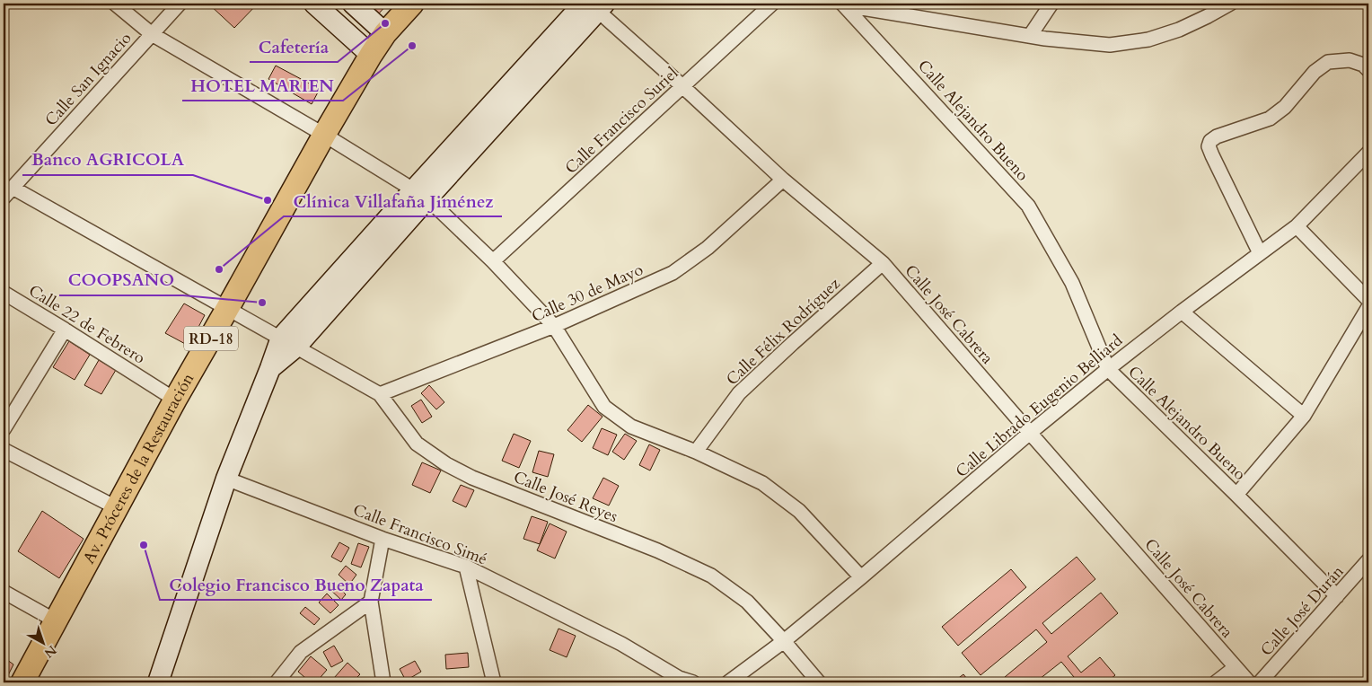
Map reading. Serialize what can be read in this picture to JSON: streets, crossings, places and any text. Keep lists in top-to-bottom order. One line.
{"streets":{"main road":["RD-18","Av. Próceres de la Restauración"],"street":["Calle San Ignacio","Calle Francisco Suriel","Calle Alejandro Bueno","Calle 30 de Mayo","Calle José Cabrera","Calle 22 de Febrero","Calle Félix Rodríguez","Calle Librado Eugenio Belliard","Calle José Reyes","Calle Francisco Simé","Calle José Durán"]},"crossings":[["Calle San Ignacio","Calle José Reyes"],["Calle Francisco Suriel","Calle José Cabrera"],["Calle Alejandro Bueno","Calle Librado Eugenio Belliard"],["Calle Alejandro Bueno","Calle José Durán"],["Calle 30 de Mayo","Calle José Cabrera"],["Calle 30 de Mayo","Calle José Reyes"],["Calle José Cabrera","Calle Félix Rodríguez"],["Calle José Cabrera","Calle Librado Eugenio Belliard"],["Calle 22 de Febrero","Av. Próceres de la Restauración"],["Calle Librado Eugenio Belliard","Calle José Reyes"],["Av. Próceres de la Restauración","Calle José Reyes"]],"places":["Cafetería","HOTEL MARIEN","Banco AGRICOLA","Clínica Villafaña Jiménez","COOPSANO","Colegio Francisco Bueno Zapata"],"north":"bottom right"}
